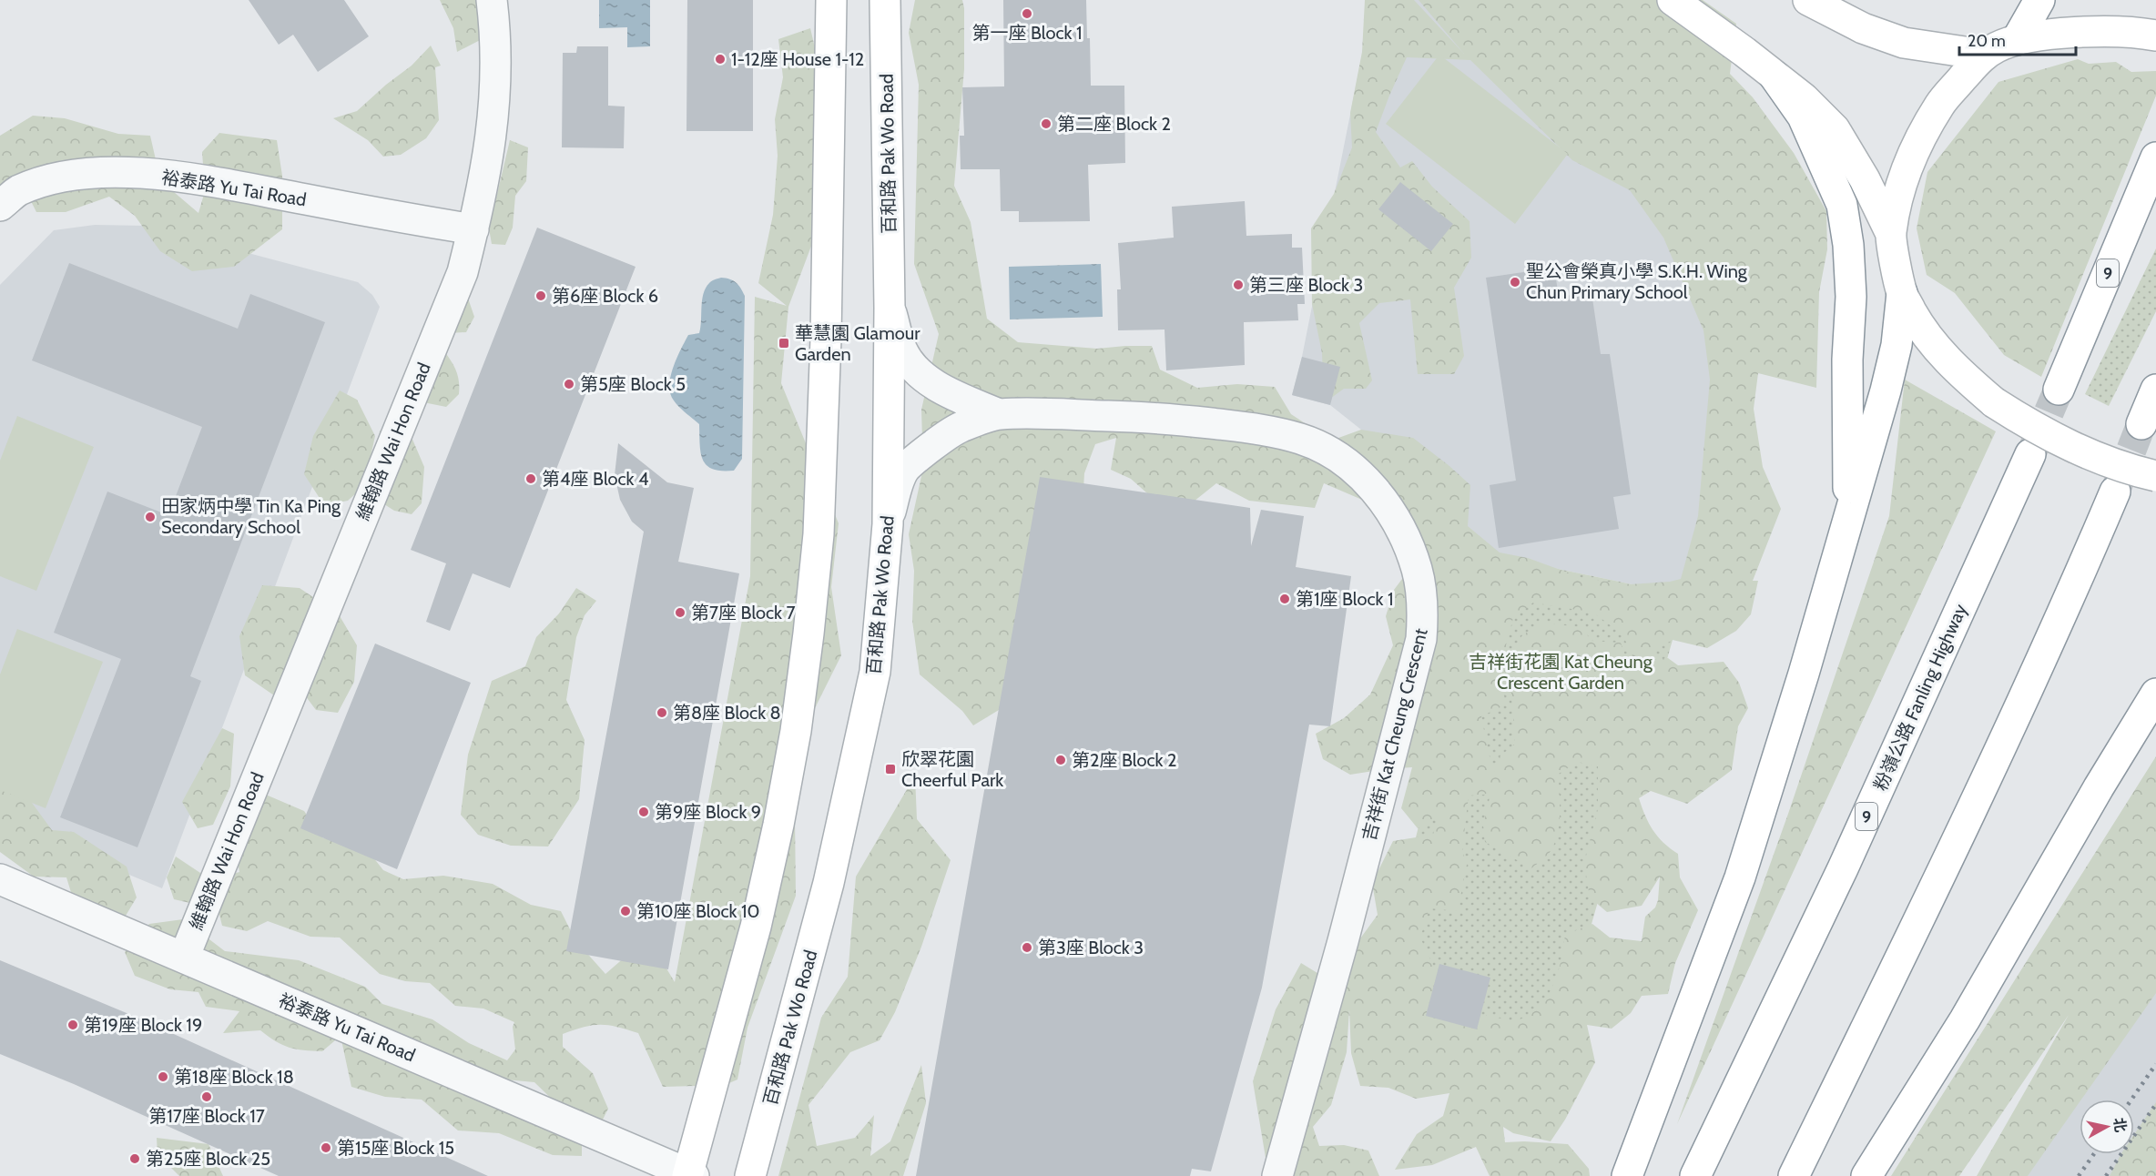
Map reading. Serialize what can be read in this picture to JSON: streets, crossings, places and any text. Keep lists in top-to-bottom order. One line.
{"streets":{"main road":["百和路 Pak Wo Road","9","粉嶺公路 Fanling Highway"],"street":["裕泰路 Yu Tai Road","維翰路 Wai Hon Road","吉祥街 Kat Cheung Crescent"]},"crossings":[["百和路 Pak Wo Road","吉祥街 Kat Cheung Crescent"],["裕泰路 Yu Tai Road","維翰路 Wai Hon Road"]],"parks":["吉祥街花園 Kat Cheung Crescent Garden"],"places":{"other":["第一座 Block 1","1-12座 House 1-12","第二座 Block 2","聖公會榮真小學 S.K.H. Wing Chun Primary School","第三座 Block 3","第6座 Block 6","第5座 Block 5","第4座 Block 4","田家炳中學 Tin Ka Ping Secondary School","第1座 Block 1","第7座 Block 7","第8座 Block 8","第2座 Block 2","第9座 Block 9","第10座 Block 10","第3座 Block 3","第19座 Block 19","第18座 Block 18","第17座 Block 17","第15座 Block 15","第25座 Block 25"],"transit":["華慧園 Glamour Garden","欣翠花園 Cheerful Park"]},"scale_bar":"20 m","north":"right"}
